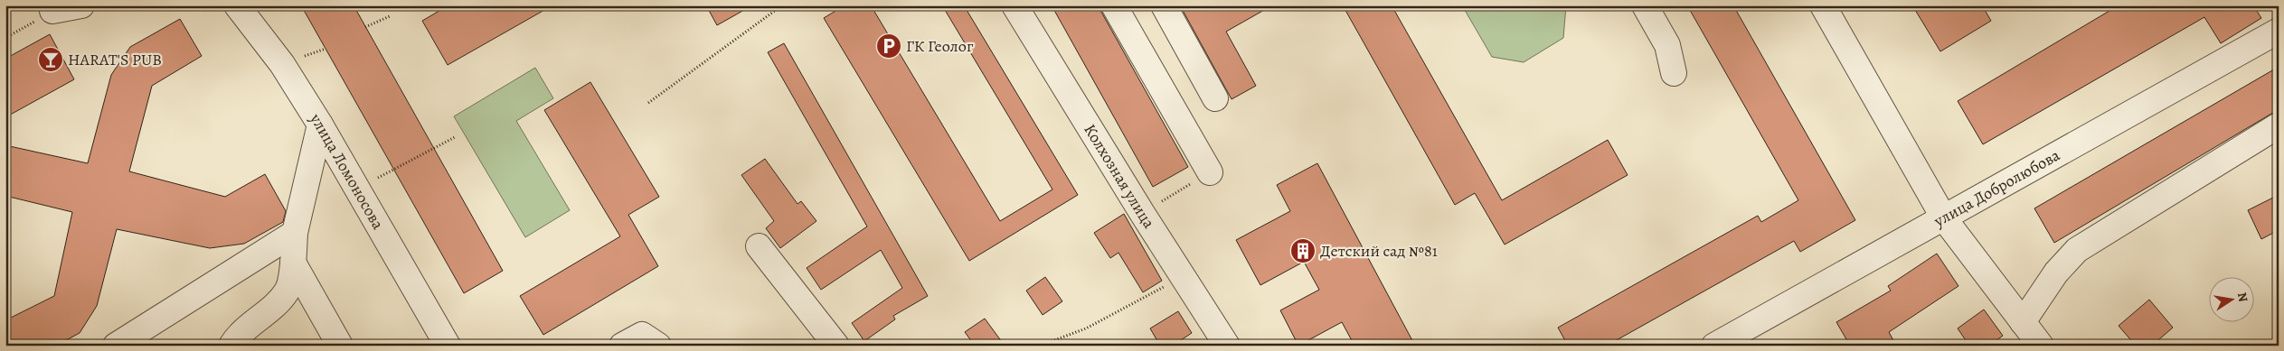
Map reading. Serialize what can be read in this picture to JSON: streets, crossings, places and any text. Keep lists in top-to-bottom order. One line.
{"streets":{"street":["улица Ломоносова","Колхозная улица","улица Добролюбова"]},"places":{"parking":["ГК Геолог"],"bar":["HARAT'S PUB"],"building":["Детский сад №81"]},"north":"right"}
